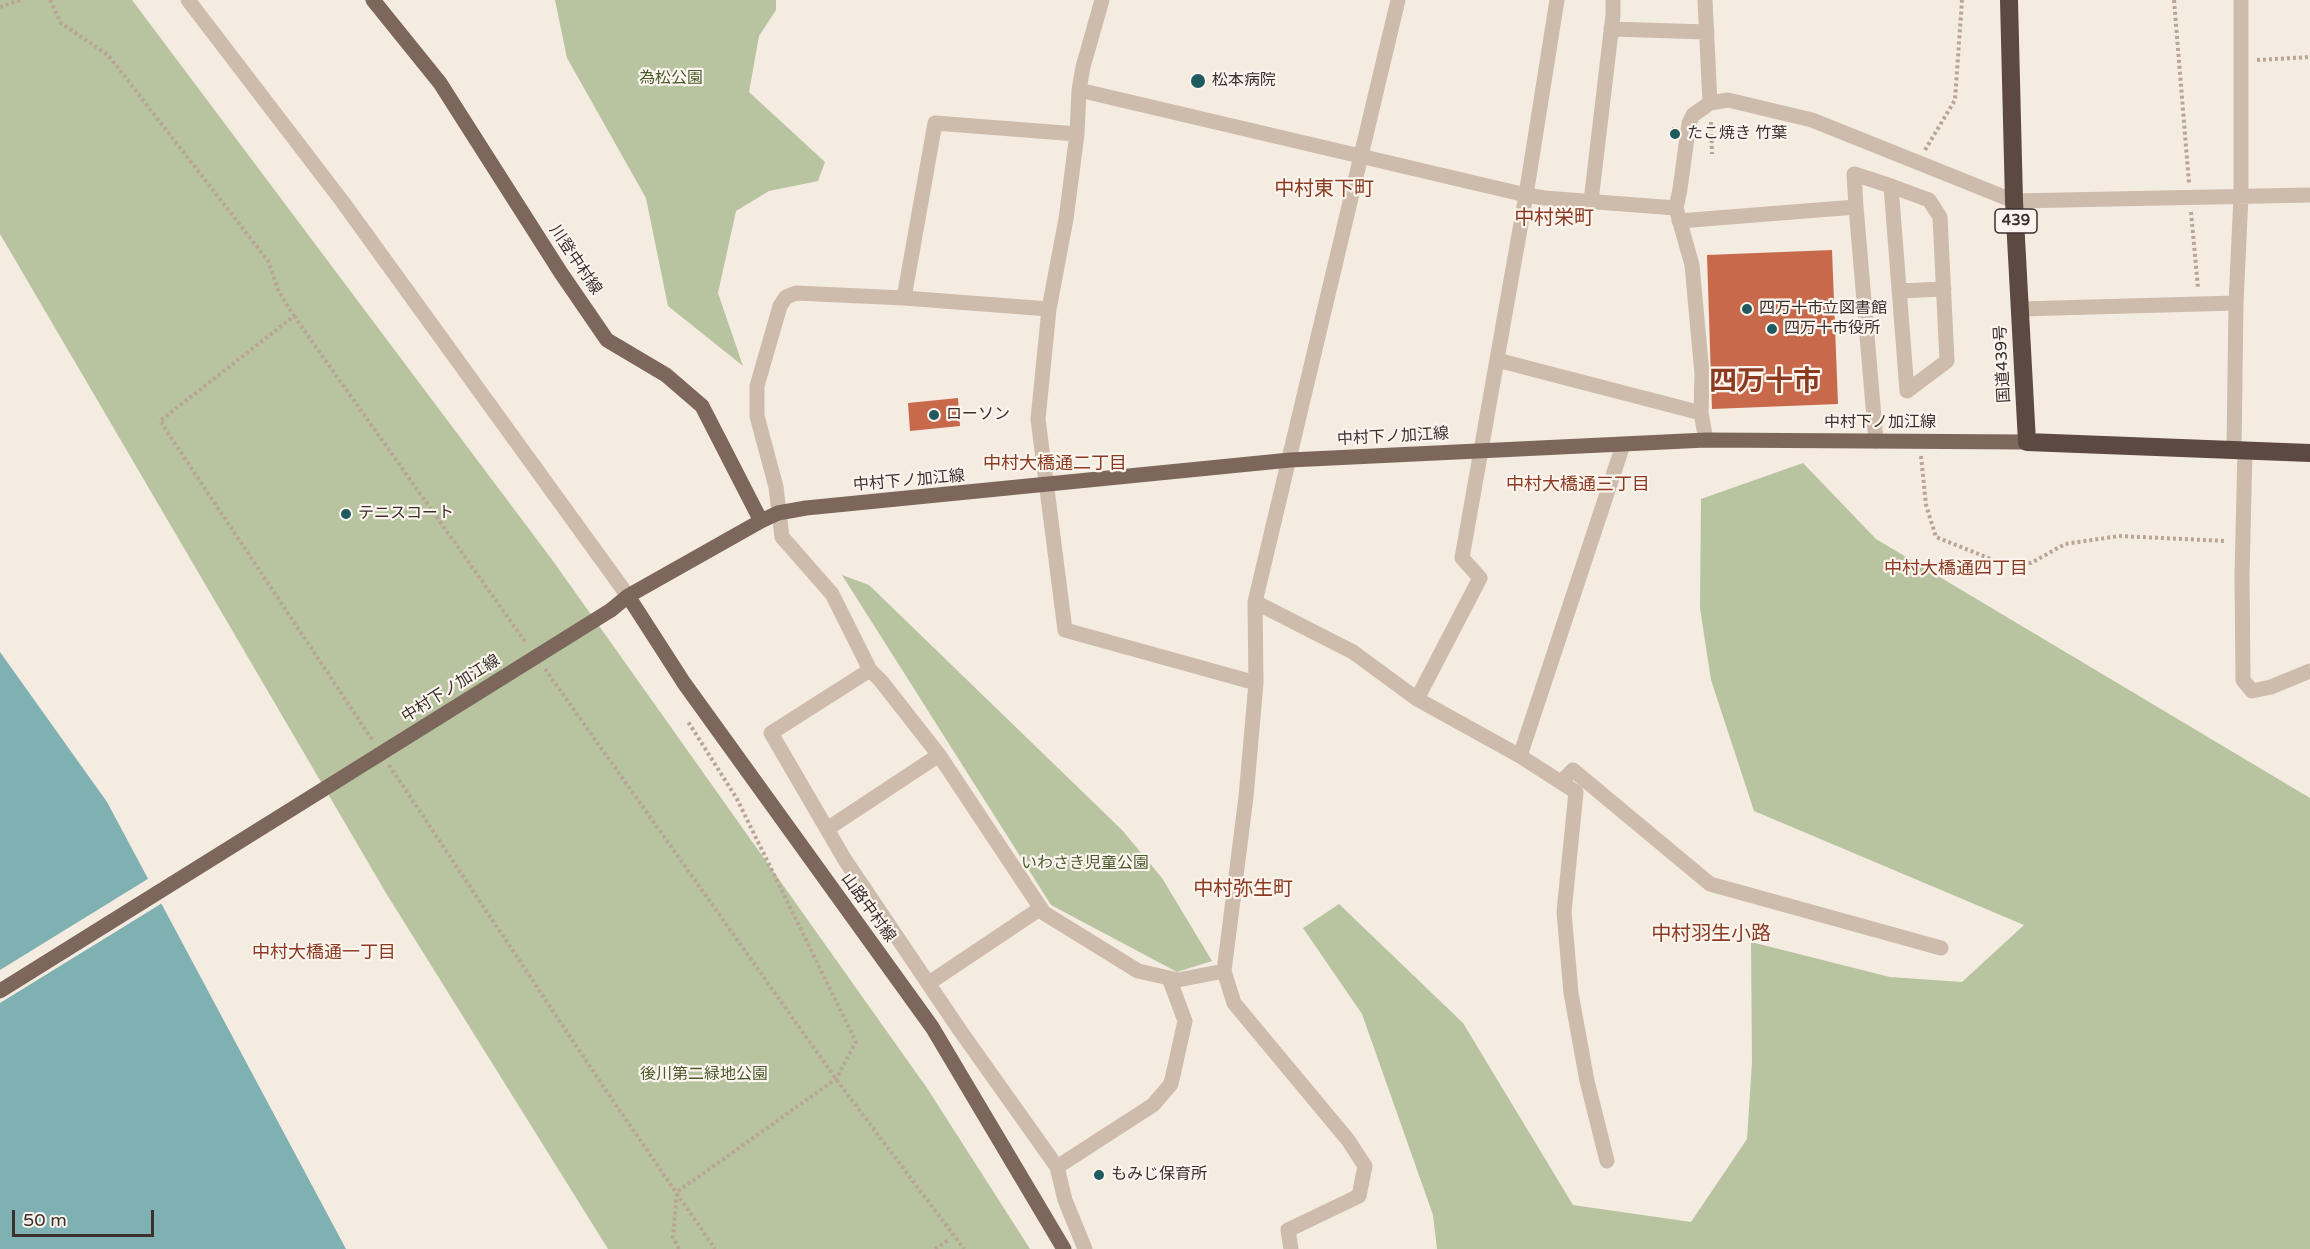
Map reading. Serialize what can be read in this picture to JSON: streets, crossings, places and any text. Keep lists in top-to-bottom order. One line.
{"streets":{"highway":["439","国道439号"],"main road":["川登中村線","中村下ノ加江線","山路中村線"]},"crossings":[["川登中村線","中村下ノ加江線"],["国道439号","中村下ノ加江線"],["中村下ノ加江線","山路中村線"]],"districts":["中村東下町","中村栄町","四万十市","中村大橋通二丁目","中村大橋通三丁目","中村大橋通四丁目","中村弥生町","中村羽生小路","中村大橋通一丁目"],"parks":["為松公園","いわさき児童公園","後川第二緑地公園"],"places":["松本病院","たこ焼き 竹葉","四万十市立図書館","四万十市役所","ローソン","テニスコート","もみじ保育所"],"scale_bar":"50 m"}
